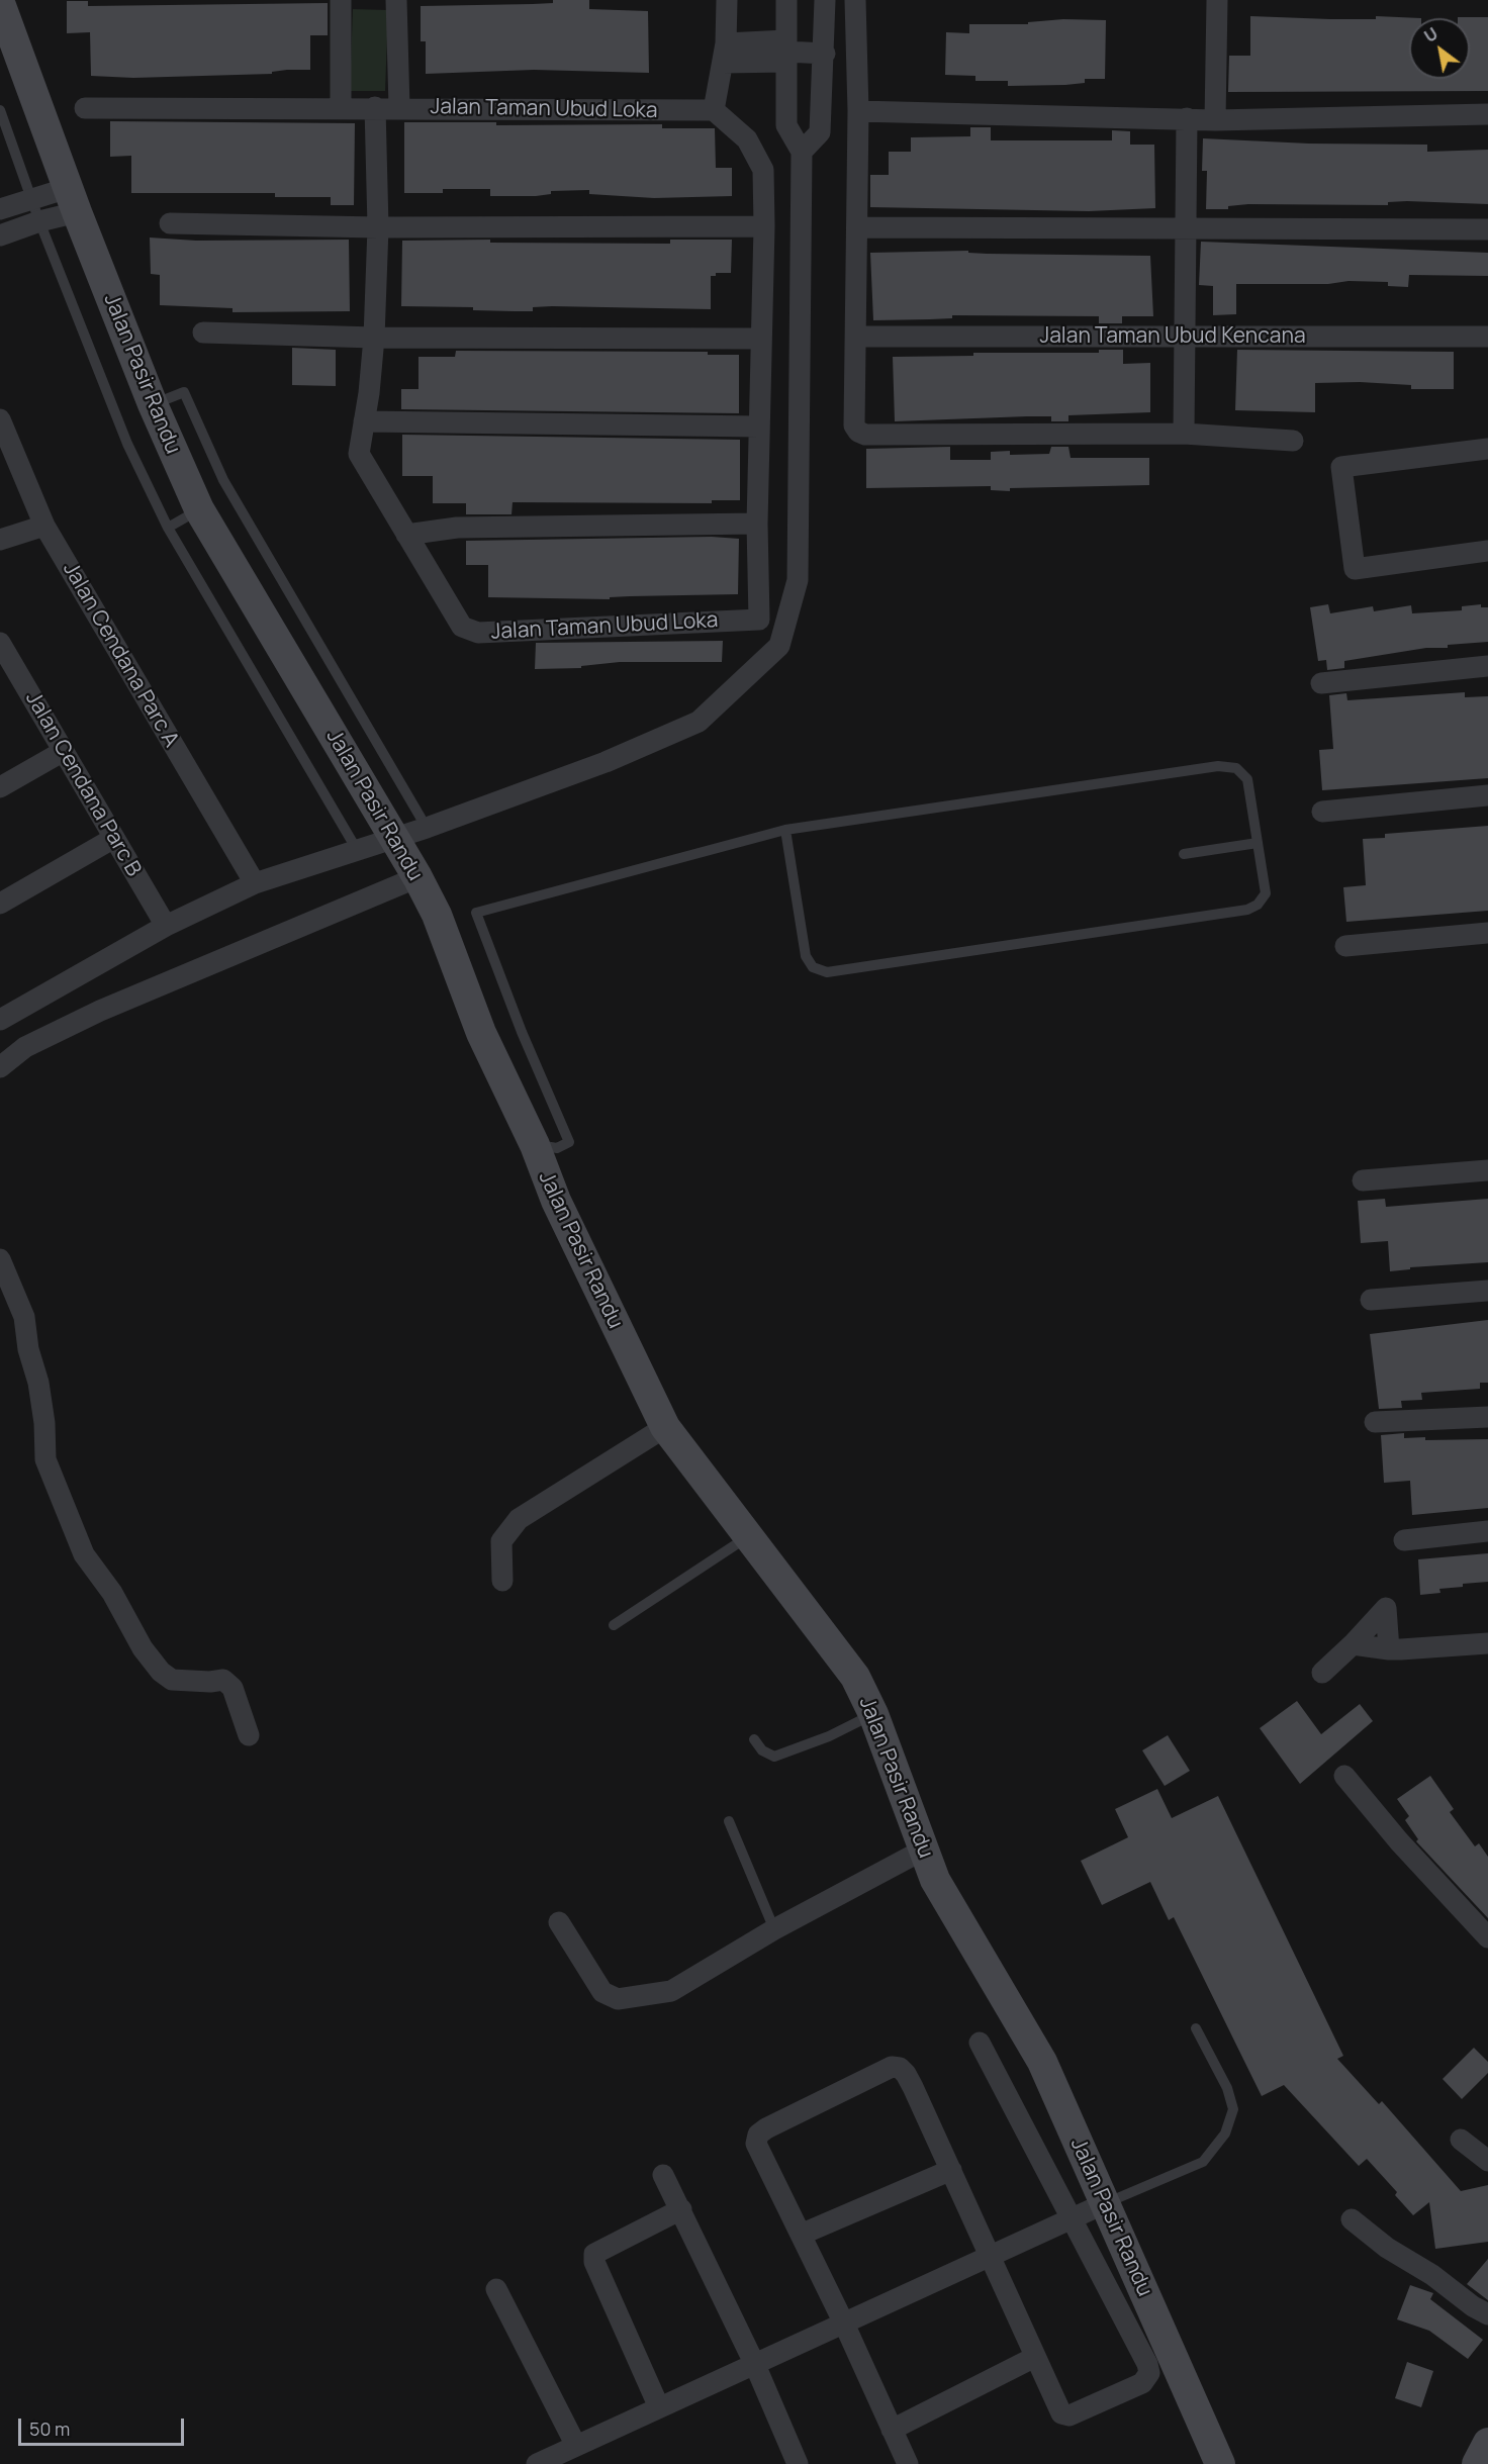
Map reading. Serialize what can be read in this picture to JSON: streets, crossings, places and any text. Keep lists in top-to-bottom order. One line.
{"streets":{"main road":["Jalan Pasir Randu"],"street":["Jalan Taman Ubud Loka","Jalan Taman Ubud Kencana","Jalan Cendana Parc A","Jalan Cendana Parc B"]},"scale_bar":"50 m","north":"top left"}
